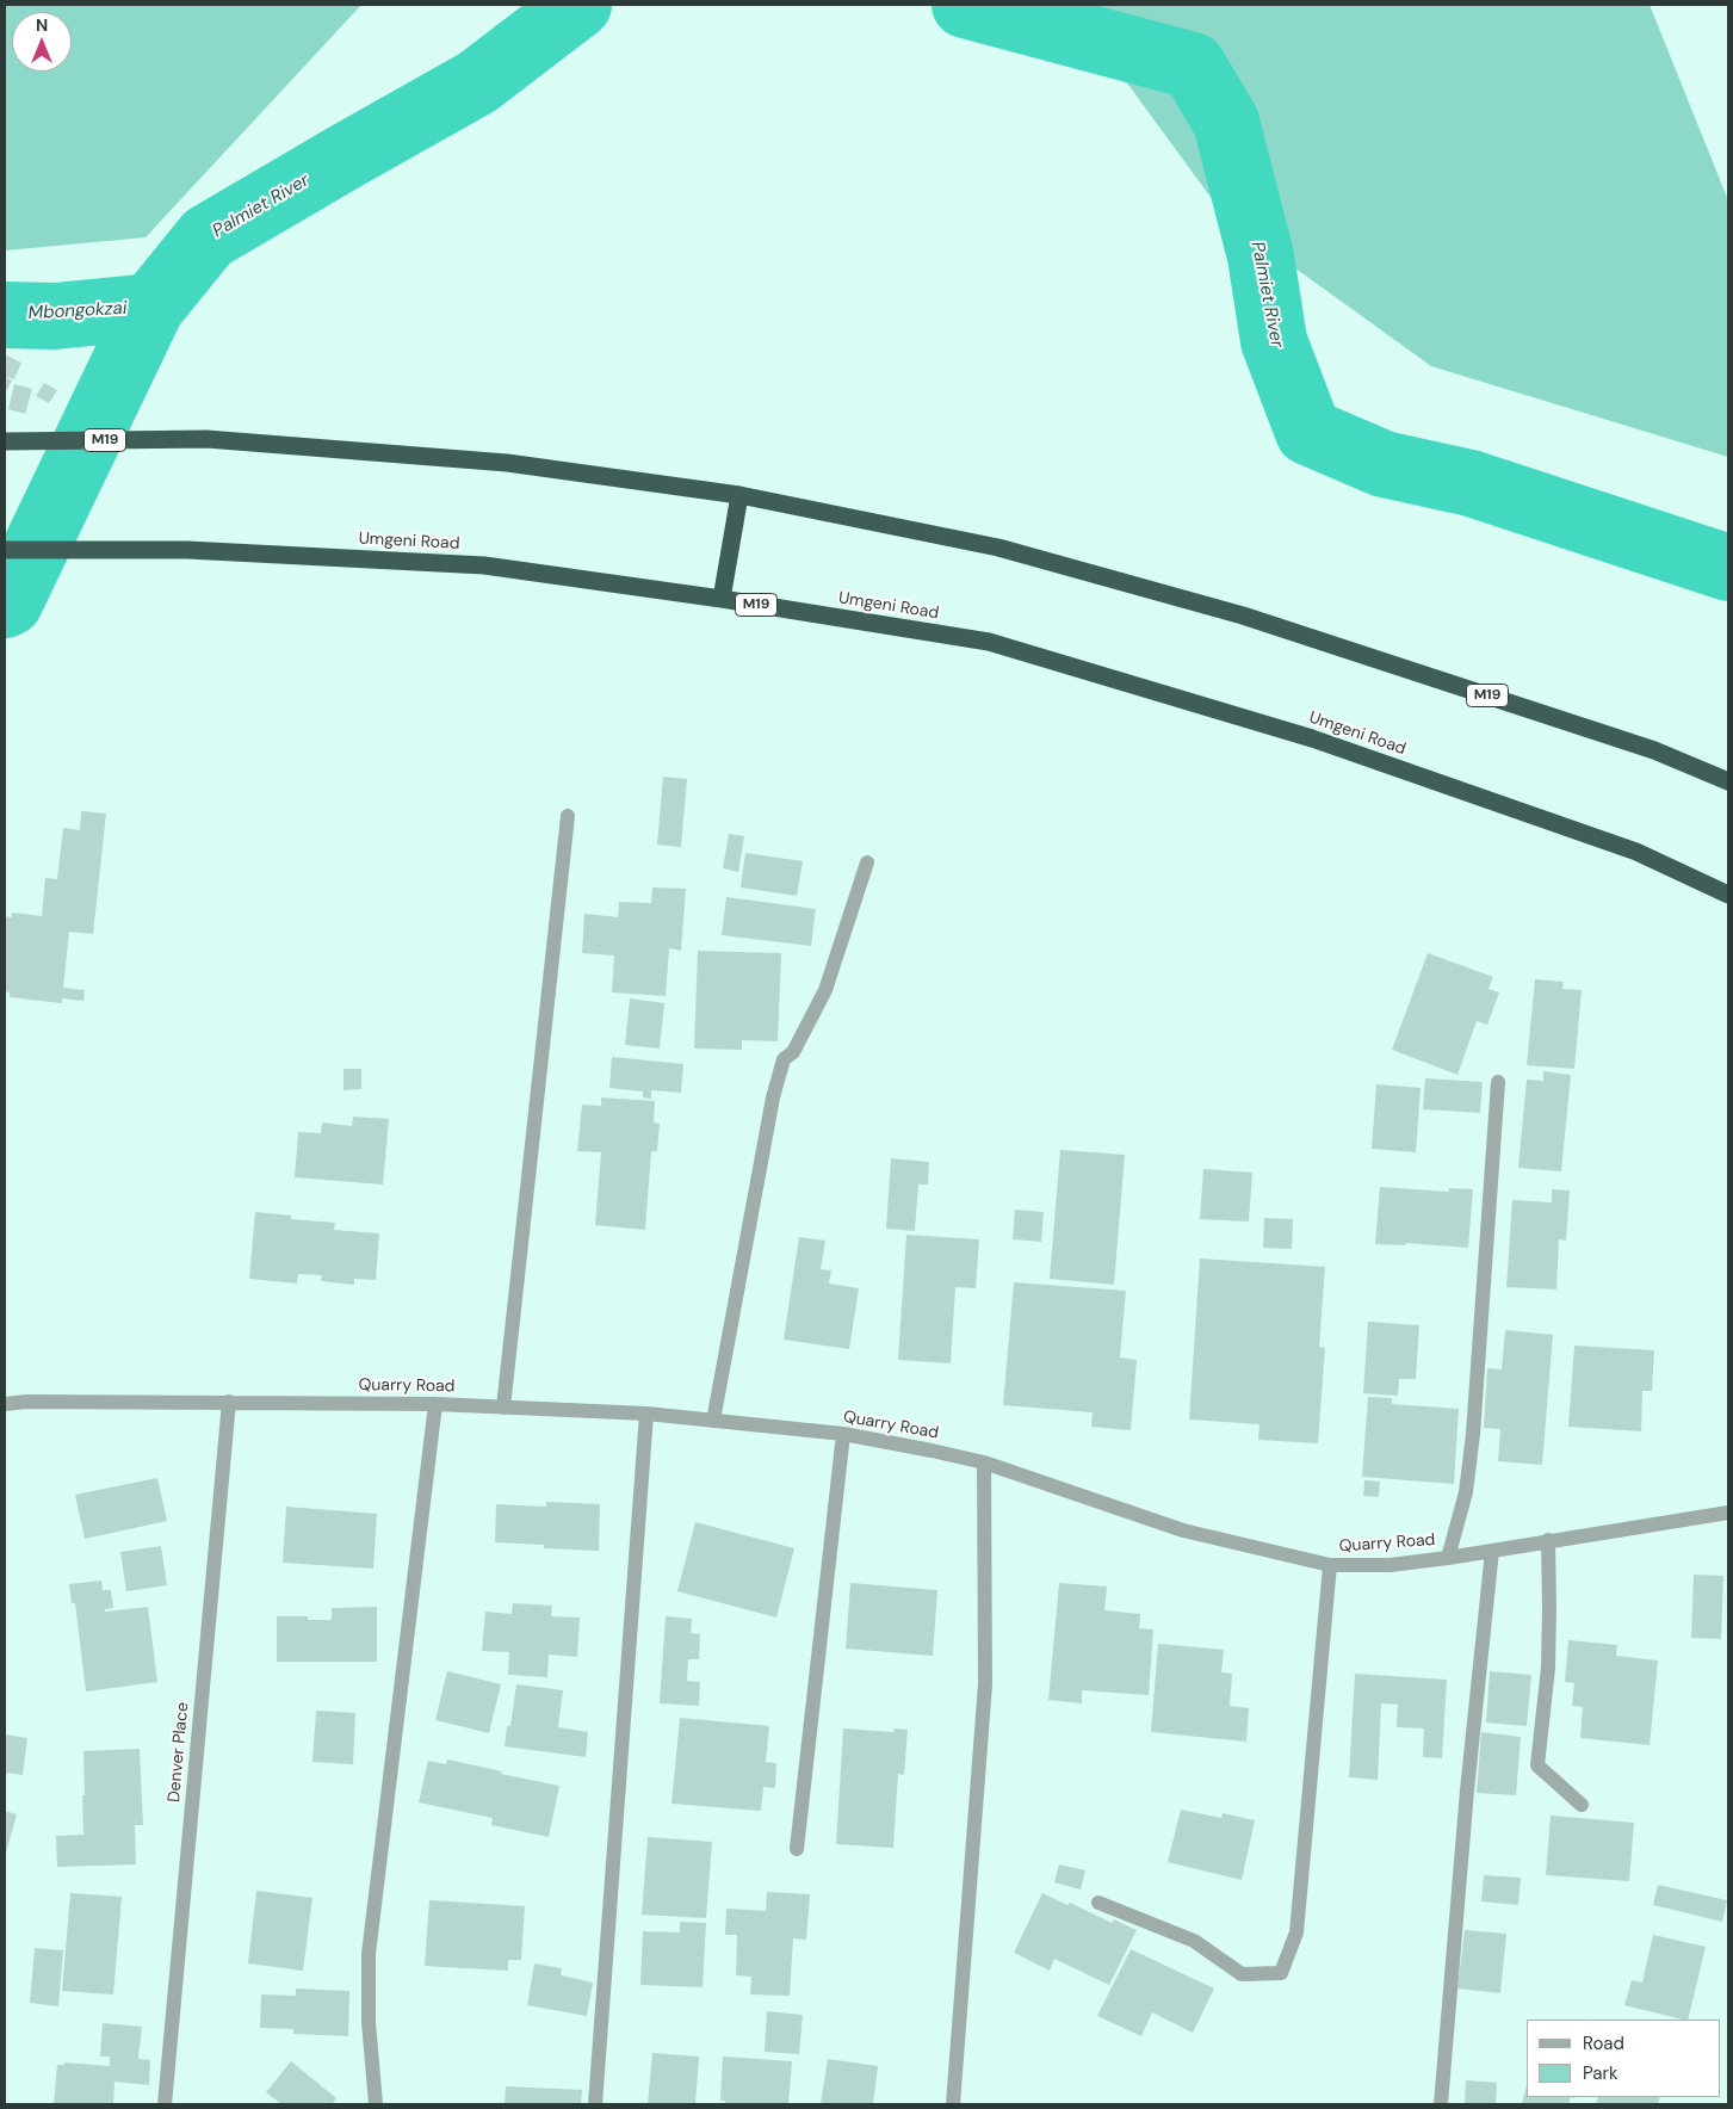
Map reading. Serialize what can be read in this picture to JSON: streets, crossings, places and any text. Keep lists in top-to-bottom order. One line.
{"streets":{"highway":["M19","Umgeni Road"],"street":["Quarry Road","Denver Place"]},"crossings":[["Quarry Road","Denver Place"]],"water":["Palmiet River","Mbongokzai"],"legend":["Road","Park"],"north":"top"}
